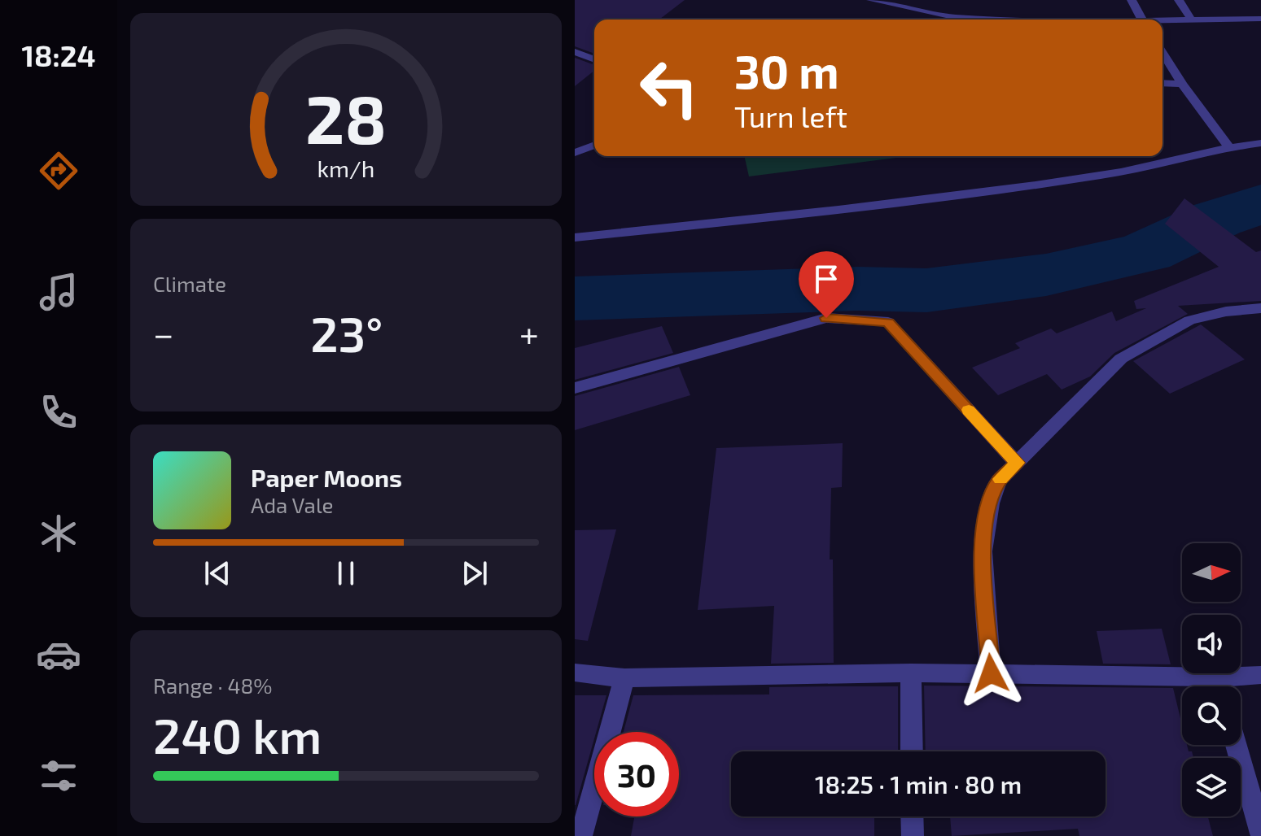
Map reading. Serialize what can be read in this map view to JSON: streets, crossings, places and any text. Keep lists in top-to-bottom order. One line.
{"north":"right","page":{"tabs":"18:24","turn":["30 m","Turn left"],"tile":["Climate",["Range · 48%","240 km"]],"heat":["−","23°","+"],"song":["Paper Moons","Ada Vale"],"limit":"30","trip":"18:25 · 1 min · 80 m","gauge":["28","km/h"]}}
